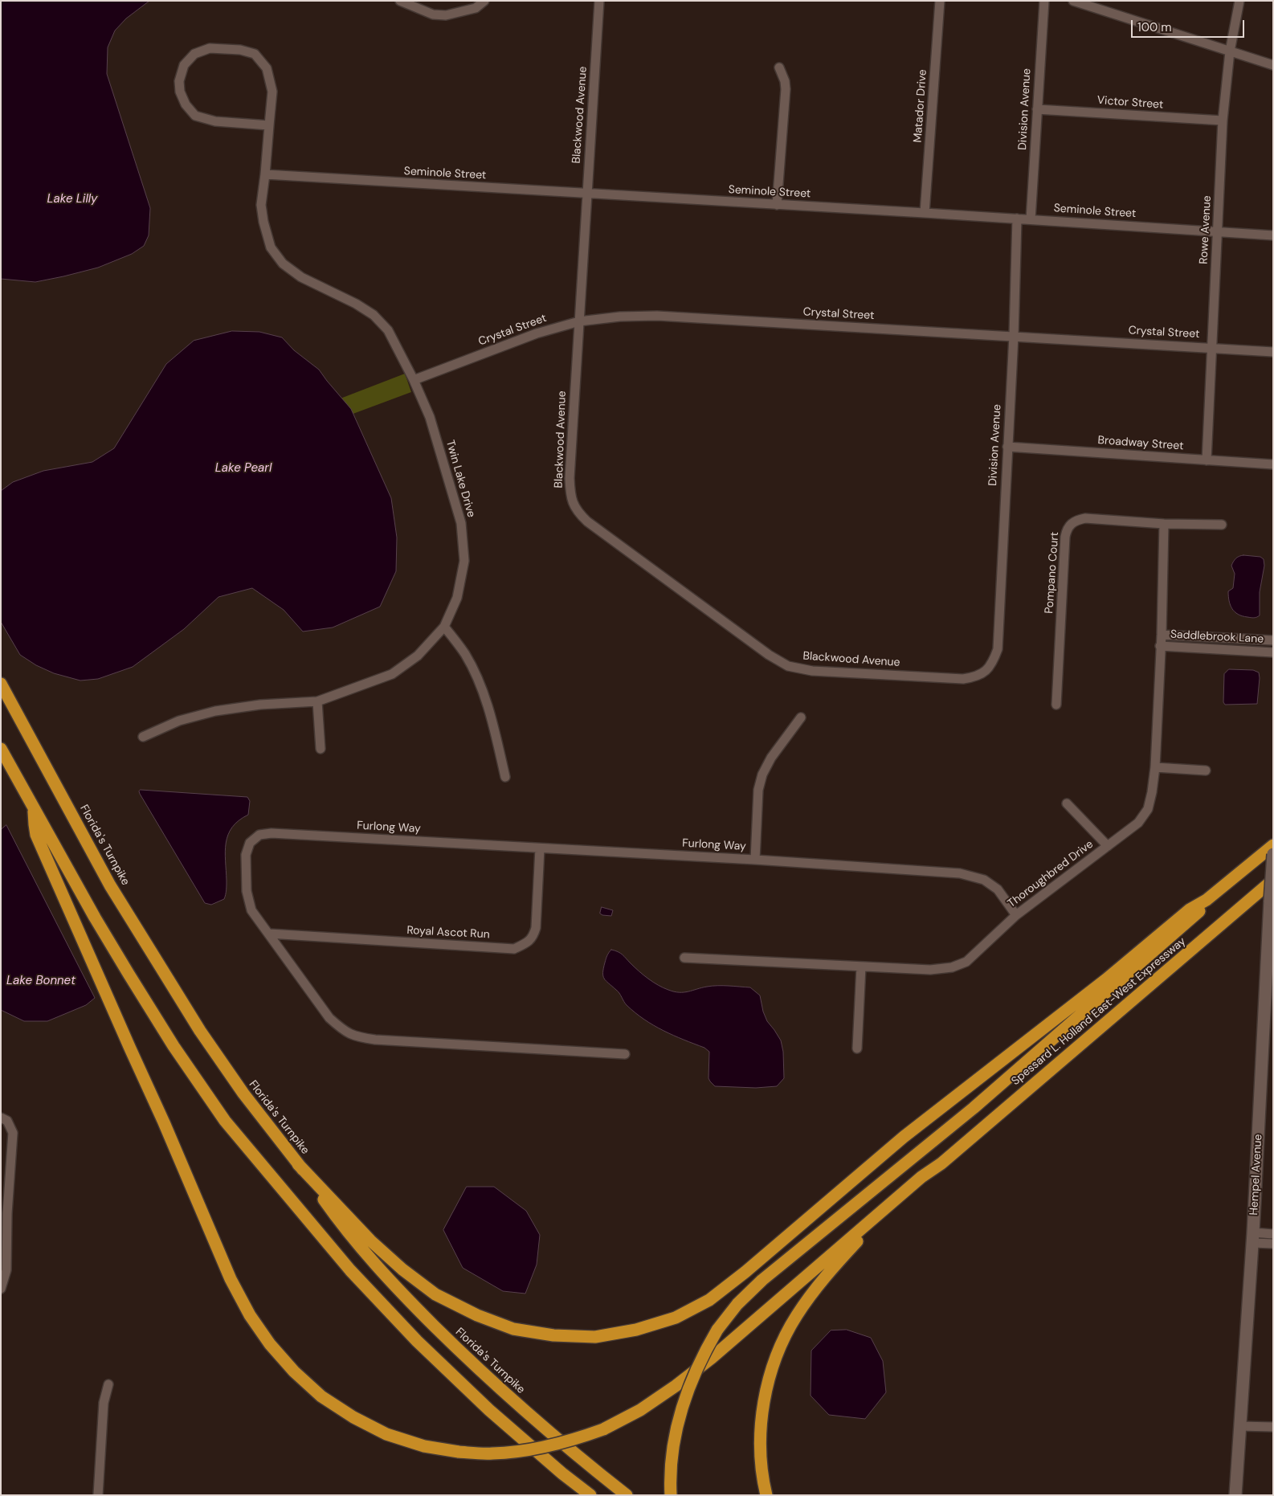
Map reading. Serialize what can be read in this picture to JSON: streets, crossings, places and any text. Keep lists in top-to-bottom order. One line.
{"streets":{"highway":["Florida's Turnpike","Spessard L. Holland East-West Expressway"],"street":["Victor Street","Matador Drive","Division Avenue","Blackwood Avenue","Seminole Street","Rowe Avenue","Crystal Street","Broadway Street","Twin Lake Drive","Pompano Court","Saddlebrook Lane","Furlong Way","Thoroughbred Drive","Royal Ascot Run","Hempel Avenue"]},"crossings":[["Victor Street","Division Avenue"],["Victor Street","Rowe Avenue"],["Matador Drive","Seminole Street"],["Division Avenue","Blackwood Avenue"],["Division Avenue","Seminole Street"],["Division Avenue","Crystal Street"],["Division Avenue","Broadway Street"],["Blackwood Avenue","Seminole Street"],["Blackwood Avenue","Crystal Street"],["Seminole Street","Rowe Avenue"],["Seminole Street","Twin Lake Drive"],["Rowe Avenue","Crystal Street"],["Rowe Avenue","Broadway Street"],["Crystal Street","Twin Lake Drive"],["Pompano Court","Thoroughbred Drive"],["Saddlebrook Lane","Thoroughbred Drive"],["Furlong Way","Thoroughbred Drive"],["Furlong Way","Royal Ascot Run"]],"water":["Lake Lilly","Lake Pearl","Lake Bonnet"],"scale_bar":"100 m"}
